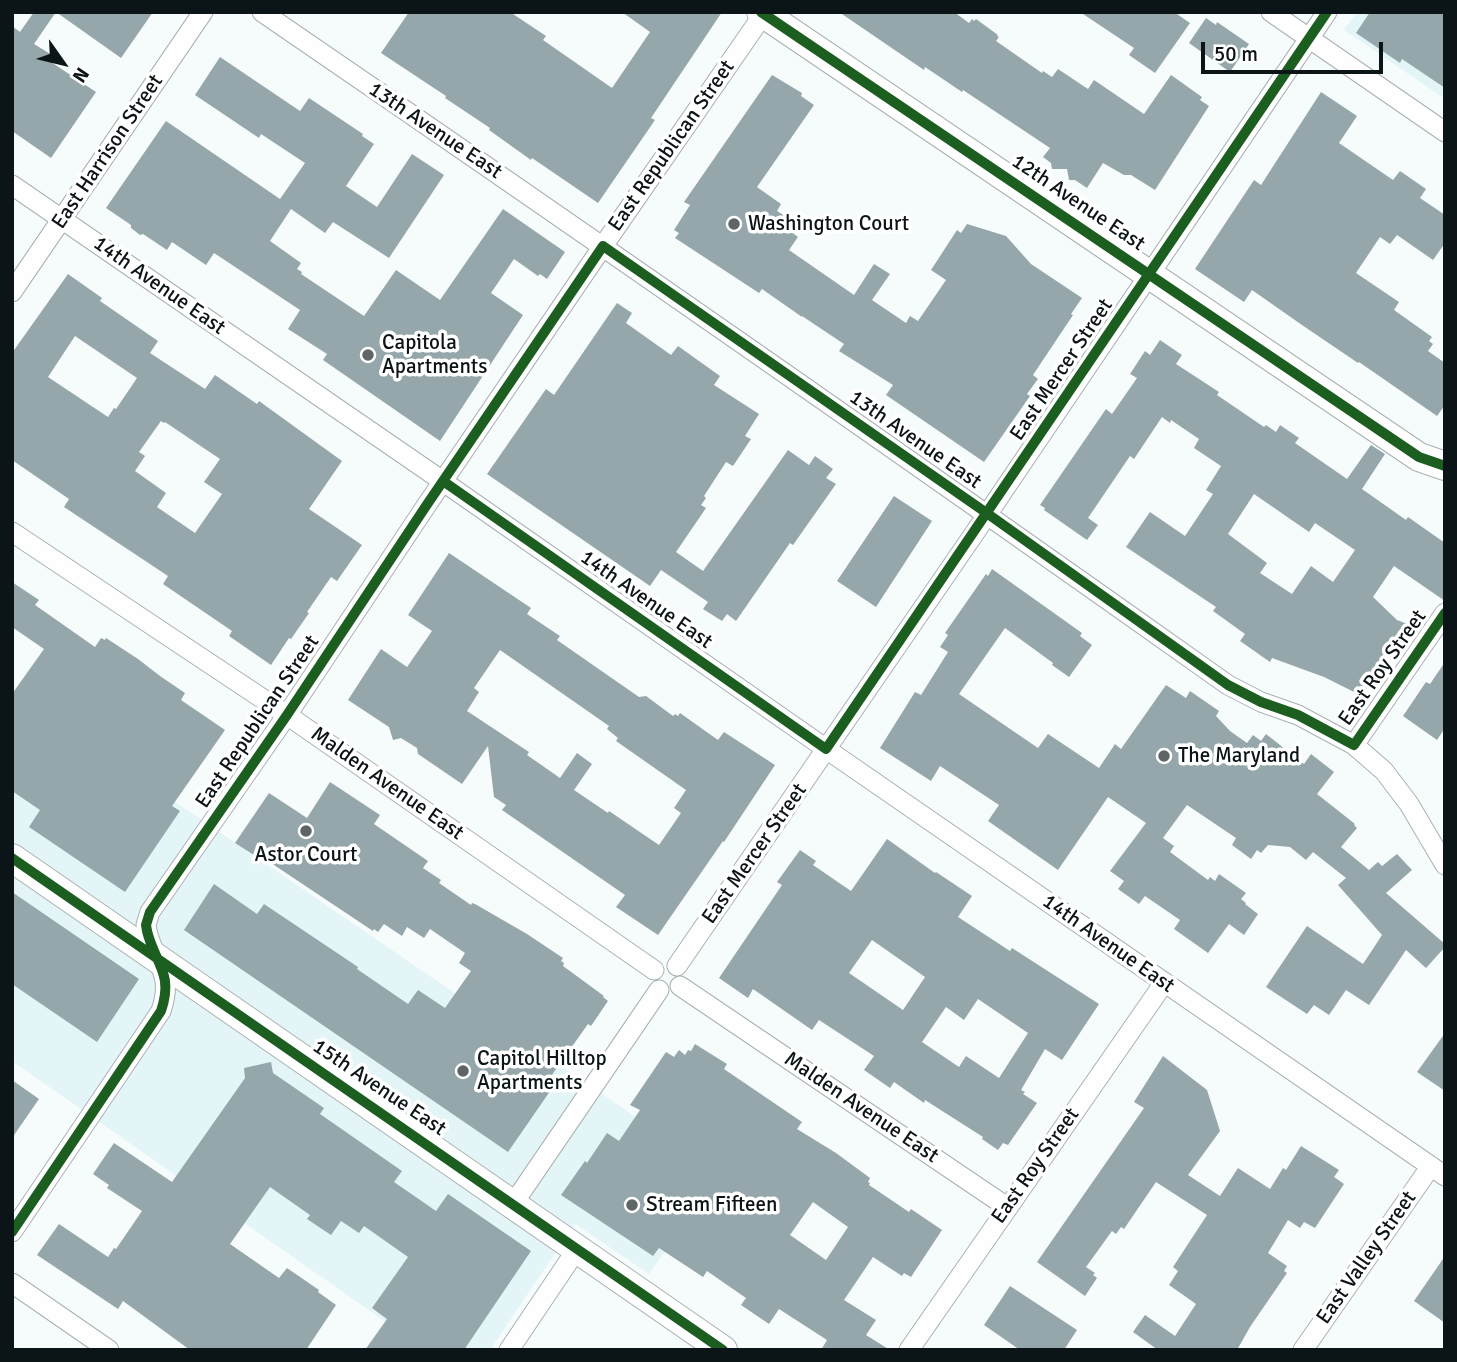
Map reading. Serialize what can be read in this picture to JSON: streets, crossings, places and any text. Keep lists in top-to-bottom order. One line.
{"streets":{"street":["13th Avenue East","East Republican Street","East Harrison Street","12th Avenue East","14th Avenue East","East Mercer Street","East Roy Street","Malden Avenue East","15th Avenue East","East Valley Street"]},"crossings":[["13th Avenue East","East Republican Street"],["13th Avenue East","East Mercer Street"],["13th Avenue East","East Roy Street"],["East Republican Street","12th Avenue East"],["East Republican Street","14th Avenue East"],["East Republican Street","Malden Avenue East"],["East Republican Street","15th Avenue East"],["East Harrison Street","14th Avenue East"],["12th Avenue East","East Mercer Street"],["14th Avenue East","East Mercer Street"],["14th Avenue East","East Roy Street"],["14th Avenue East","East Valley Street"],["East Mercer Street","Malden Avenue East"],["East Roy Street","Malden Avenue East"]],"places":["Washington Court","Capitola Apartments","The Maryland","Astor Court","Capitol Hilltop Apartments","Stream Fifteen"],"scale_bar":"50 m","north":"bottom right"}
